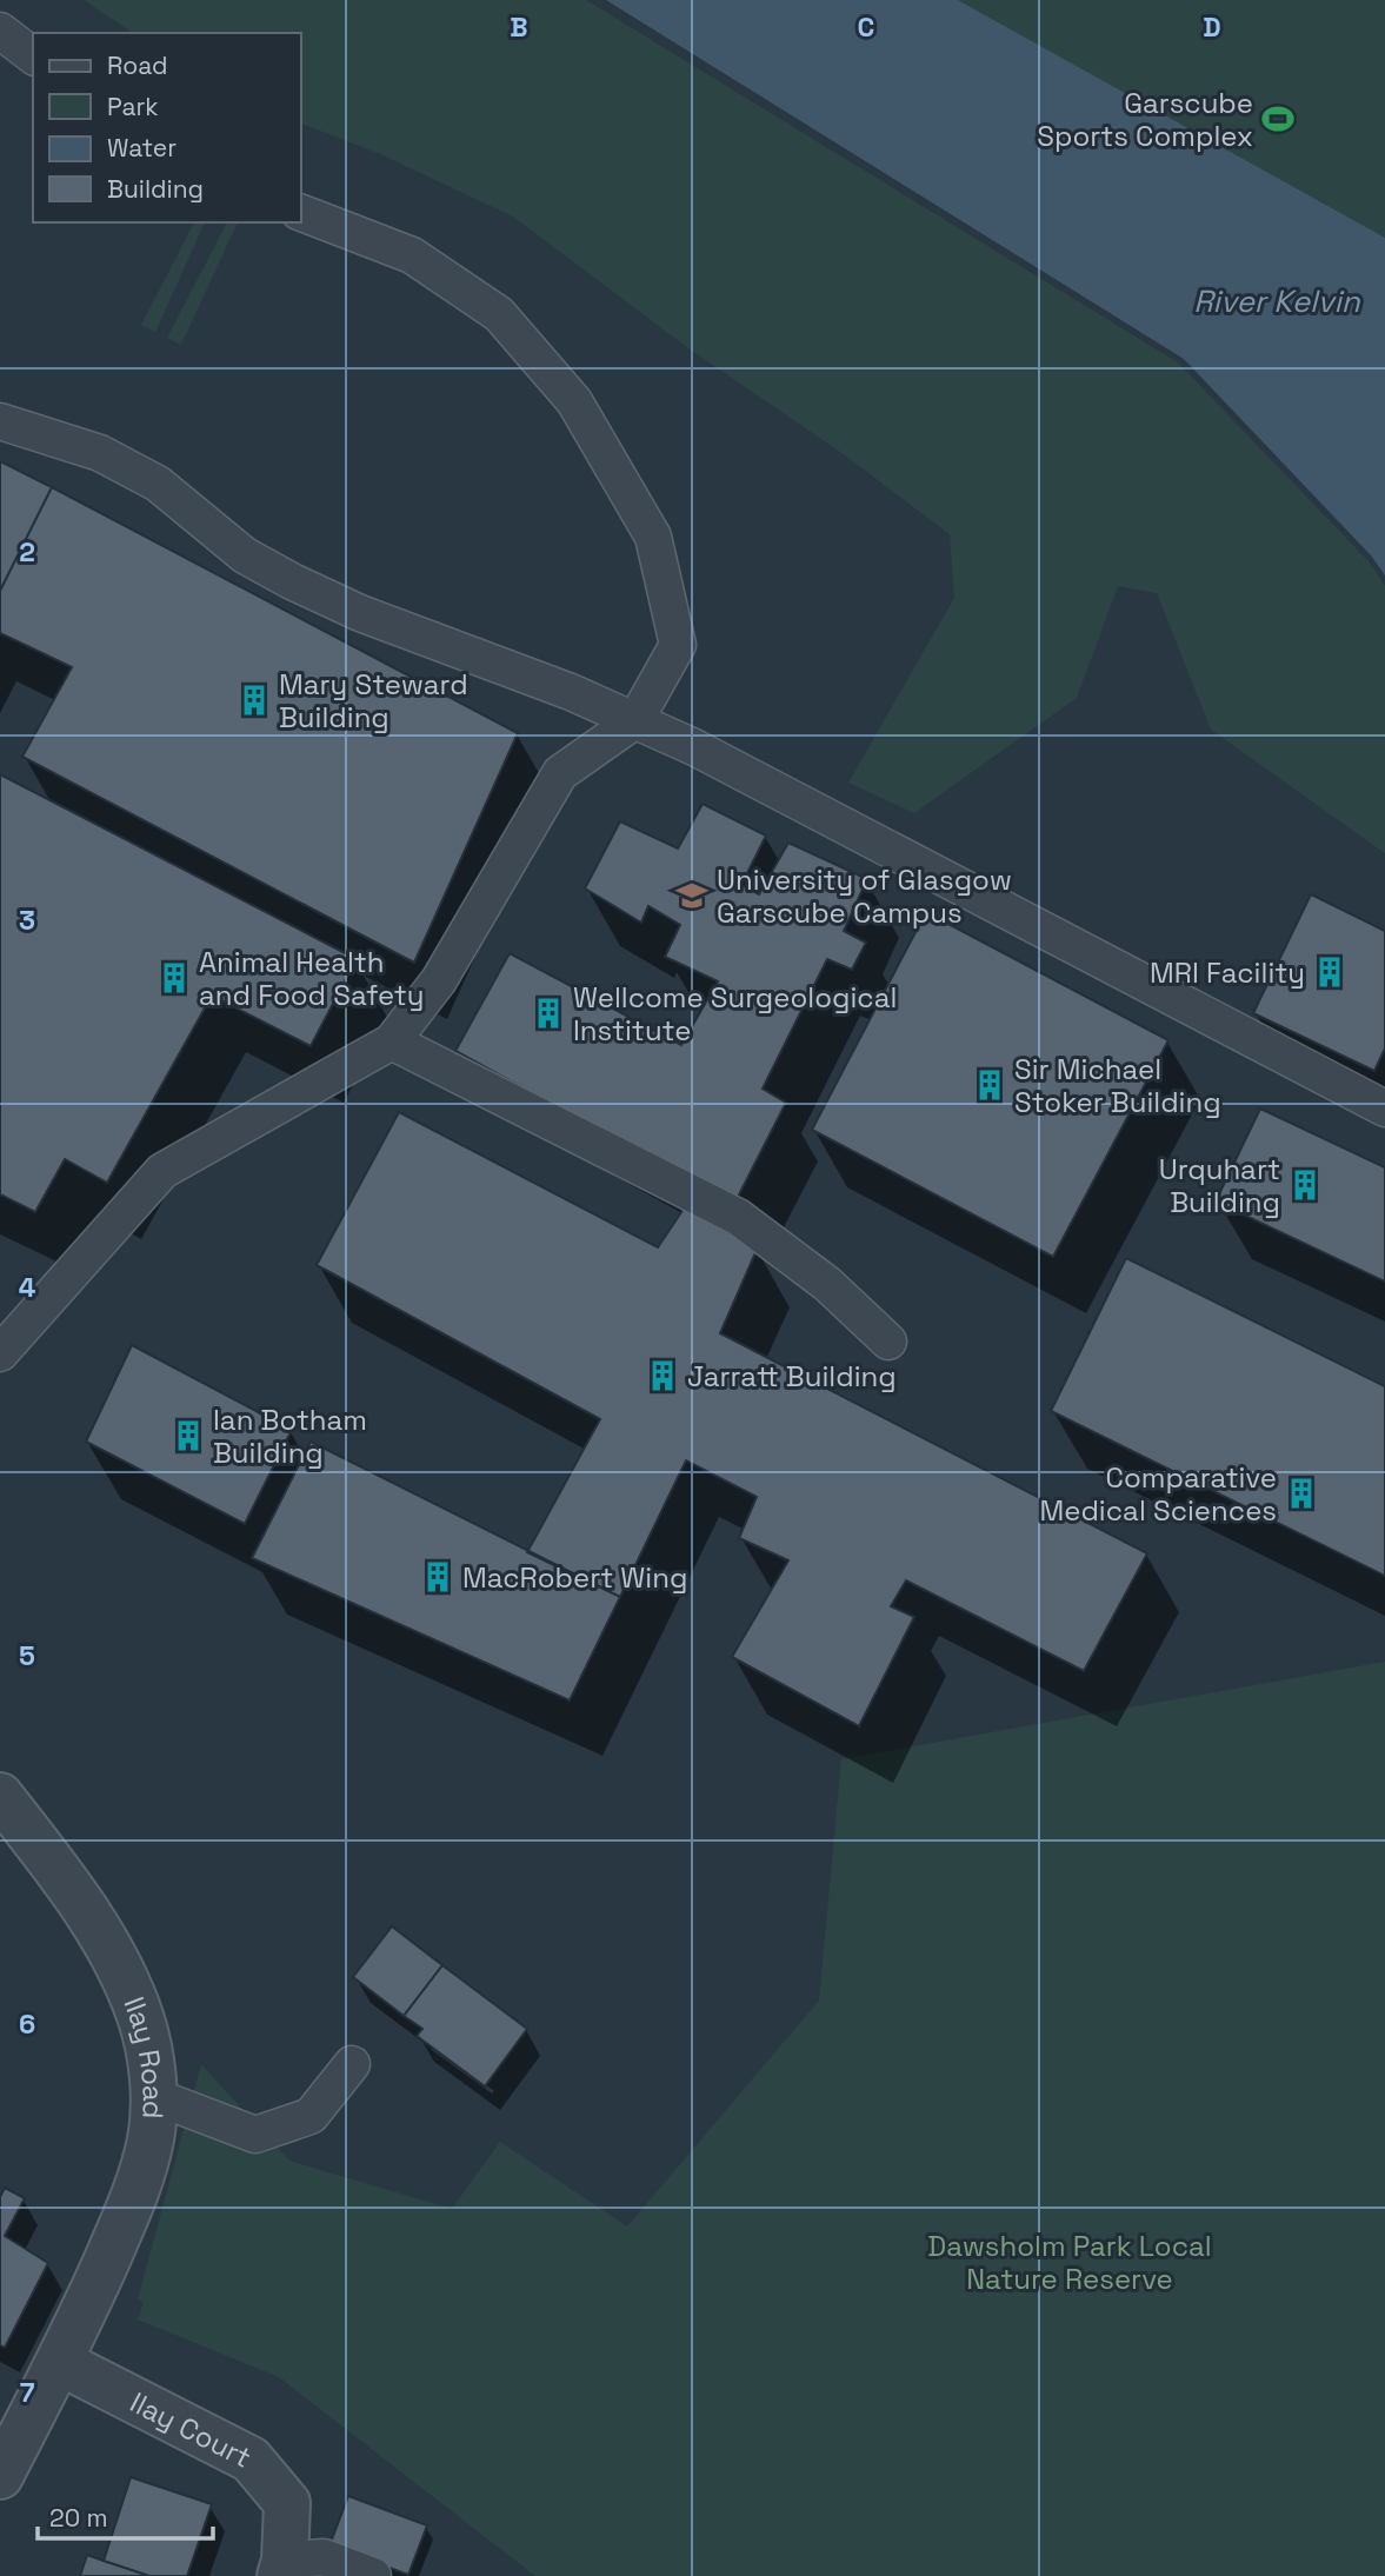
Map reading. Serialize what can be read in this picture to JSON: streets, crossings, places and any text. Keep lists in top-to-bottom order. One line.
{"streets":{"street":["Ilay Road","Ilay Court"]},"crossings":[["Ilay Road","Ilay Court"]],"water":["River Kelvin"],"parks":["Dawsholm Park Local Nature Reserve"],"places":{"sports":["Garscube Sports Complex"],"building":["Mary Steward Building","MRI Facility","Animal Health and Food Safety","Wellcome Surgeological Institute","Sir Michael Stoker Building","Urquhart Building","Jarratt Building","Ian Botham Building","Comparative Medical Sciences","MacRobert Wing"],"school or university":["University of Glasgow Garscube Campus"]},"legend":["Road","Park","Water","Building"],"scale_bar":"20 m","grid":{"columns":["B","C","D"],"rows":["2","3","4","5","6","7"]}}
